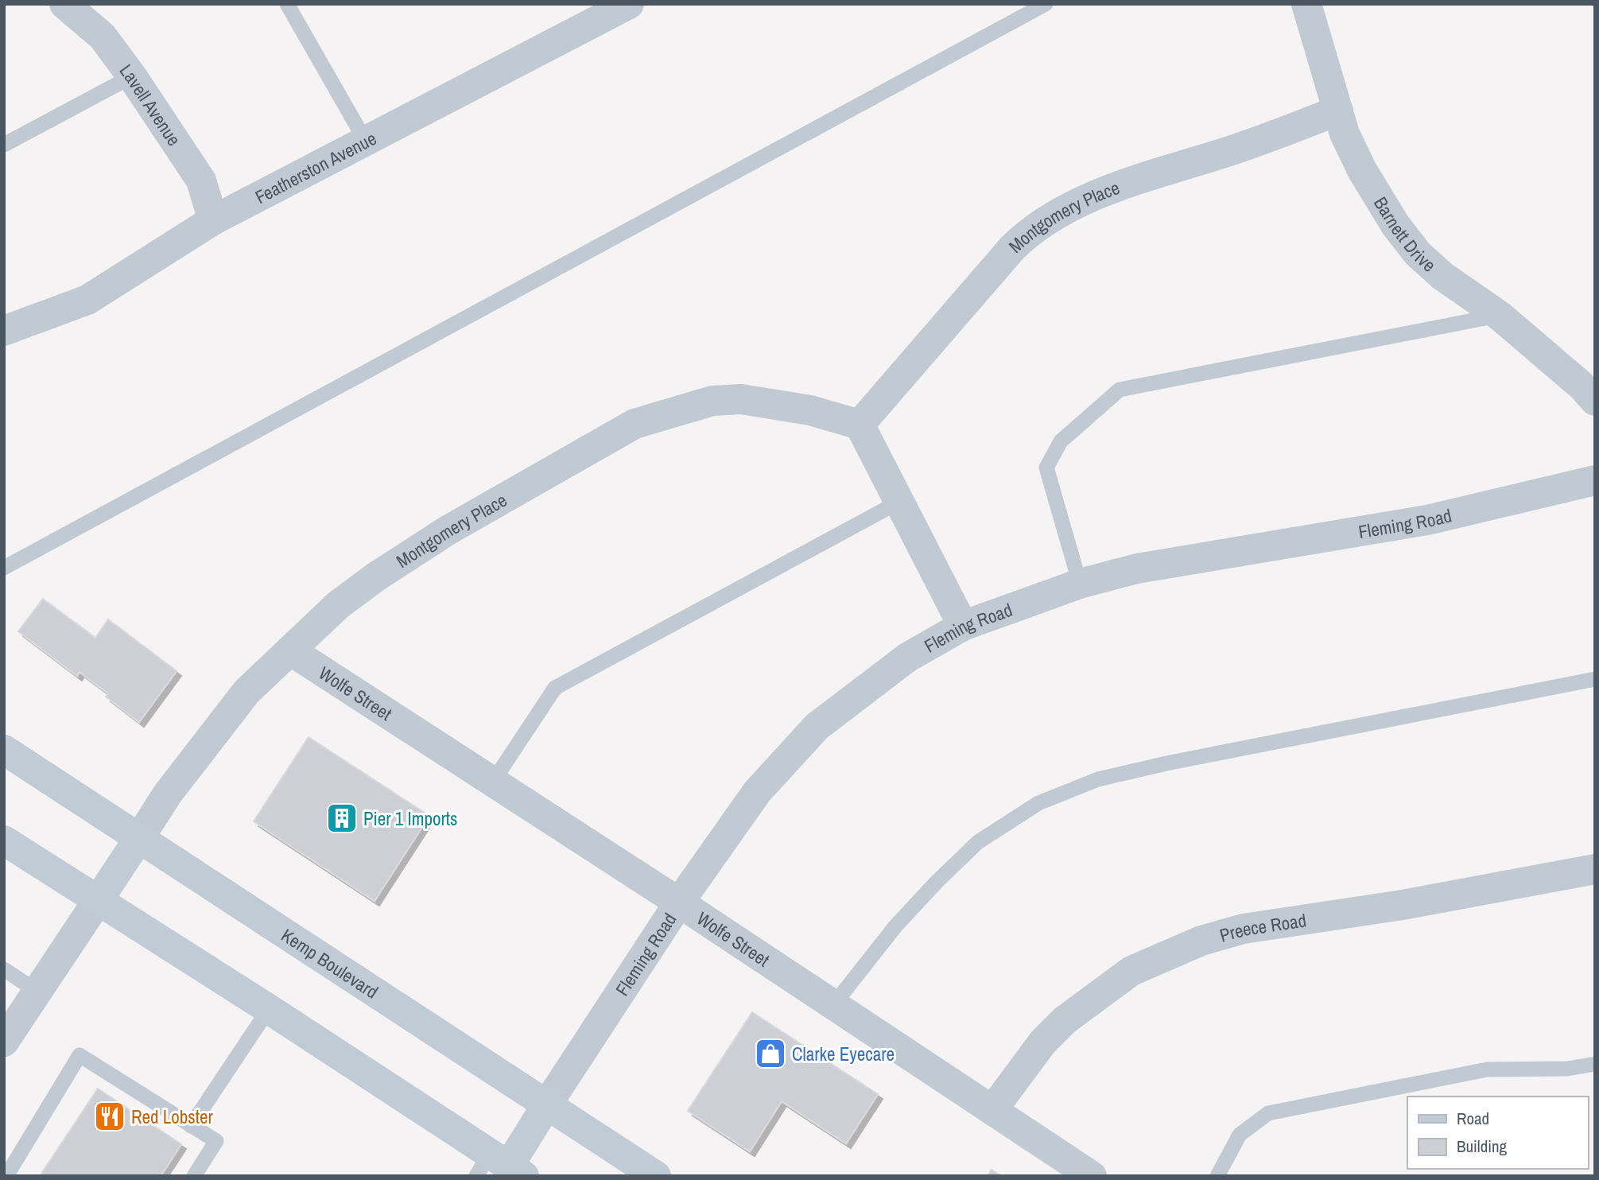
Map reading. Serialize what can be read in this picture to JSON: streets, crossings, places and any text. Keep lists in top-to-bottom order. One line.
{"streets":{"main road":["Kemp Boulevard"],"street":["Lavell Avenue","Featherston Avenue","Montgomery Place","Barnett Drive","Fleming Road","Wolfe Street","Preece Road"]},"crossings":[["Lavell Avenue","Featherston Avenue"],["Montgomery Place","Barnett Drive"],["Montgomery Place","Wolfe Street"],["Montgomery Place","Kemp Boulevard"],["Fleming Road","Wolfe Street"],["Fleming Road","Kemp Boulevard"],["Wolfe Street","Preece Road"]],"places":{"building":["Pier 1 Imports"],"shop":["Clarke Eyecare"],"restaurant":["Red Lobster"]},"legend":["Road","Building"]}
